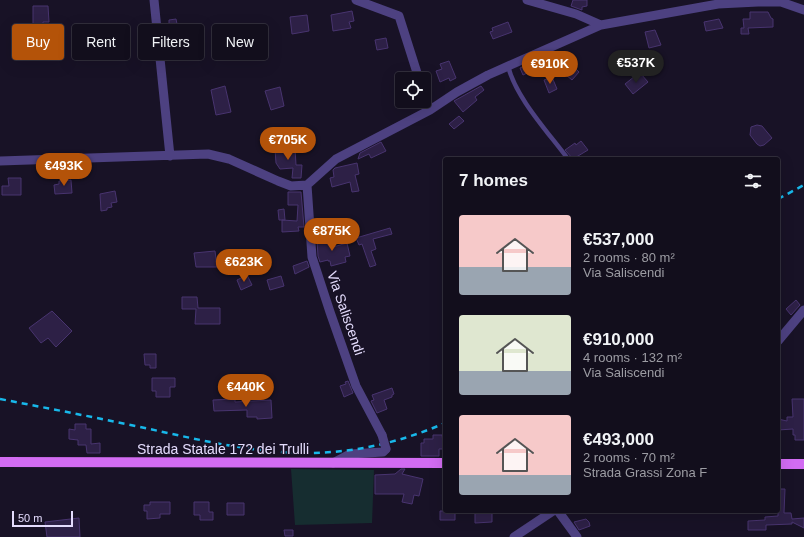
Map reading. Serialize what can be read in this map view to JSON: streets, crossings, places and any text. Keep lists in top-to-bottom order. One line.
{"streets":{"main road":["Strada Statale 172 dei Trulli"],"street":["Via Saliscendi"]},"crossings":[["Via Saliscendi","Strada Statale 172 dei Trulli"]],"scale_bar":"50 m","page":{"chip":["Buy","Rent","Filters","New"],"price":["€537K","€910K","€705K","€493K","€875K","€623K","€440K"],"heading":"7 homes","list":[{"name":"€537,000","note":"2 rooms · 80 m² · Via Saliscendi"},{"name":"€910,000","note":"4 rooms · 132 m² · Via Saliscendi"},{"name":"€493,000","note":"2 rooms · 70 m² · Strada Grassi Zona F"}],"scale":"50 m"}}
